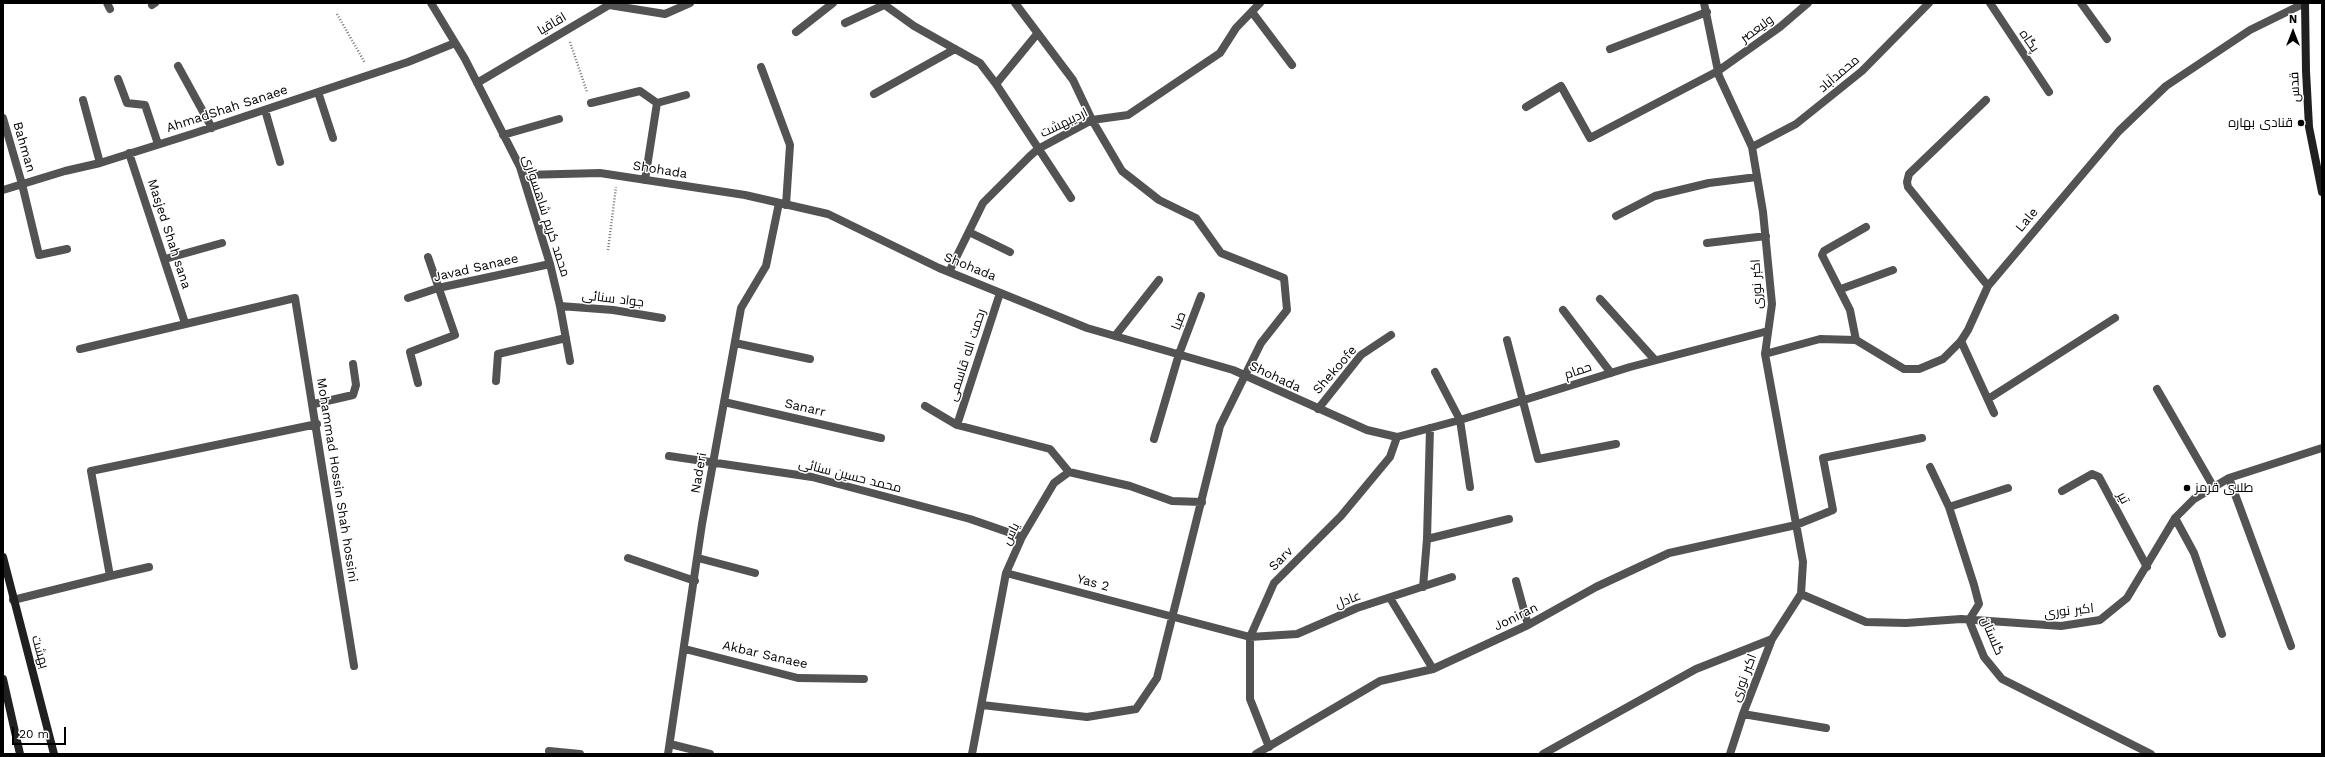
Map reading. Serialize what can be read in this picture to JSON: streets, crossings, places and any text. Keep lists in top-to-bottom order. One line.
{"streets":{"main road":["قدس","بهشت"],"street":["اقاقیا","ولیعصر","پگاه","محمدآباد","AhmadShah Sanaee","اردیبهشت","Bahman","Shohada","محمد کریم شاهسواری","Lale","Masjed Shah sana","Javad Sanaee","اکبر نوری","جواد سنائی","صبا","رحمت اله قاسمی","Shekoofe","حمام","Sanarr","Naderi","محمد حسین سنائی","Mohammad Hossin Shah hossini","تیر","یاس","Sarv","Yas 2","عادل","Joniran","گلستان","Akbar Sanaee"]},"crossings":[["اقاقیا","محمد کریم شاهسواری"],["ولیعصر","اکبر نوری"],["محمدآباد","اکبر نوری"],["قدس","Lale"],["AhmadShah Sanaee","Bahman"],["AhmadShah Sanaee","محمد کریم شاهسواری"],["AhmadShah Sanaee","Masjed Shah sana"],["اردیبهشت","Shohada"],["Shohada","محمد کریم شاهسواری"],["Shohada","صبا"],["Shohada","رحمت اله قاسمی"],["Shohada","Shekoofe"],["Shohada","حمام"],["Shohada","Naderi"],["Shohada","Sarv"],["محمد کریم شاهسواری","Javad Sanaee"],["محمد کریم شاهسواری","جواد سنائی"],["Lale","اکبر نوری"],["Masjed Shah sana","Mohammad Hossin Shah hossini"],["اکبر نوری","حمام"],["اکبر نوری","تیر"],["اکبر نوری","Joniran"],["اکبر نوری","گلستان"],["حمام","Sarv"],["Sanarr","Naderi"],["Naderi","محمد حسین سنائی"],["Naderi","Akbar Sanaee"],["محمد حسین سنائی","یاس"],["یاس","Yas 2"],["Sarv","Yas 2"],["Sarv","عادل"],["Sarv","Joniran"],["Yas 2","عادل"]],"places":["قنادی بهاره","طلای قرمز"],"scale_bar":"20 m","north":"top"}
